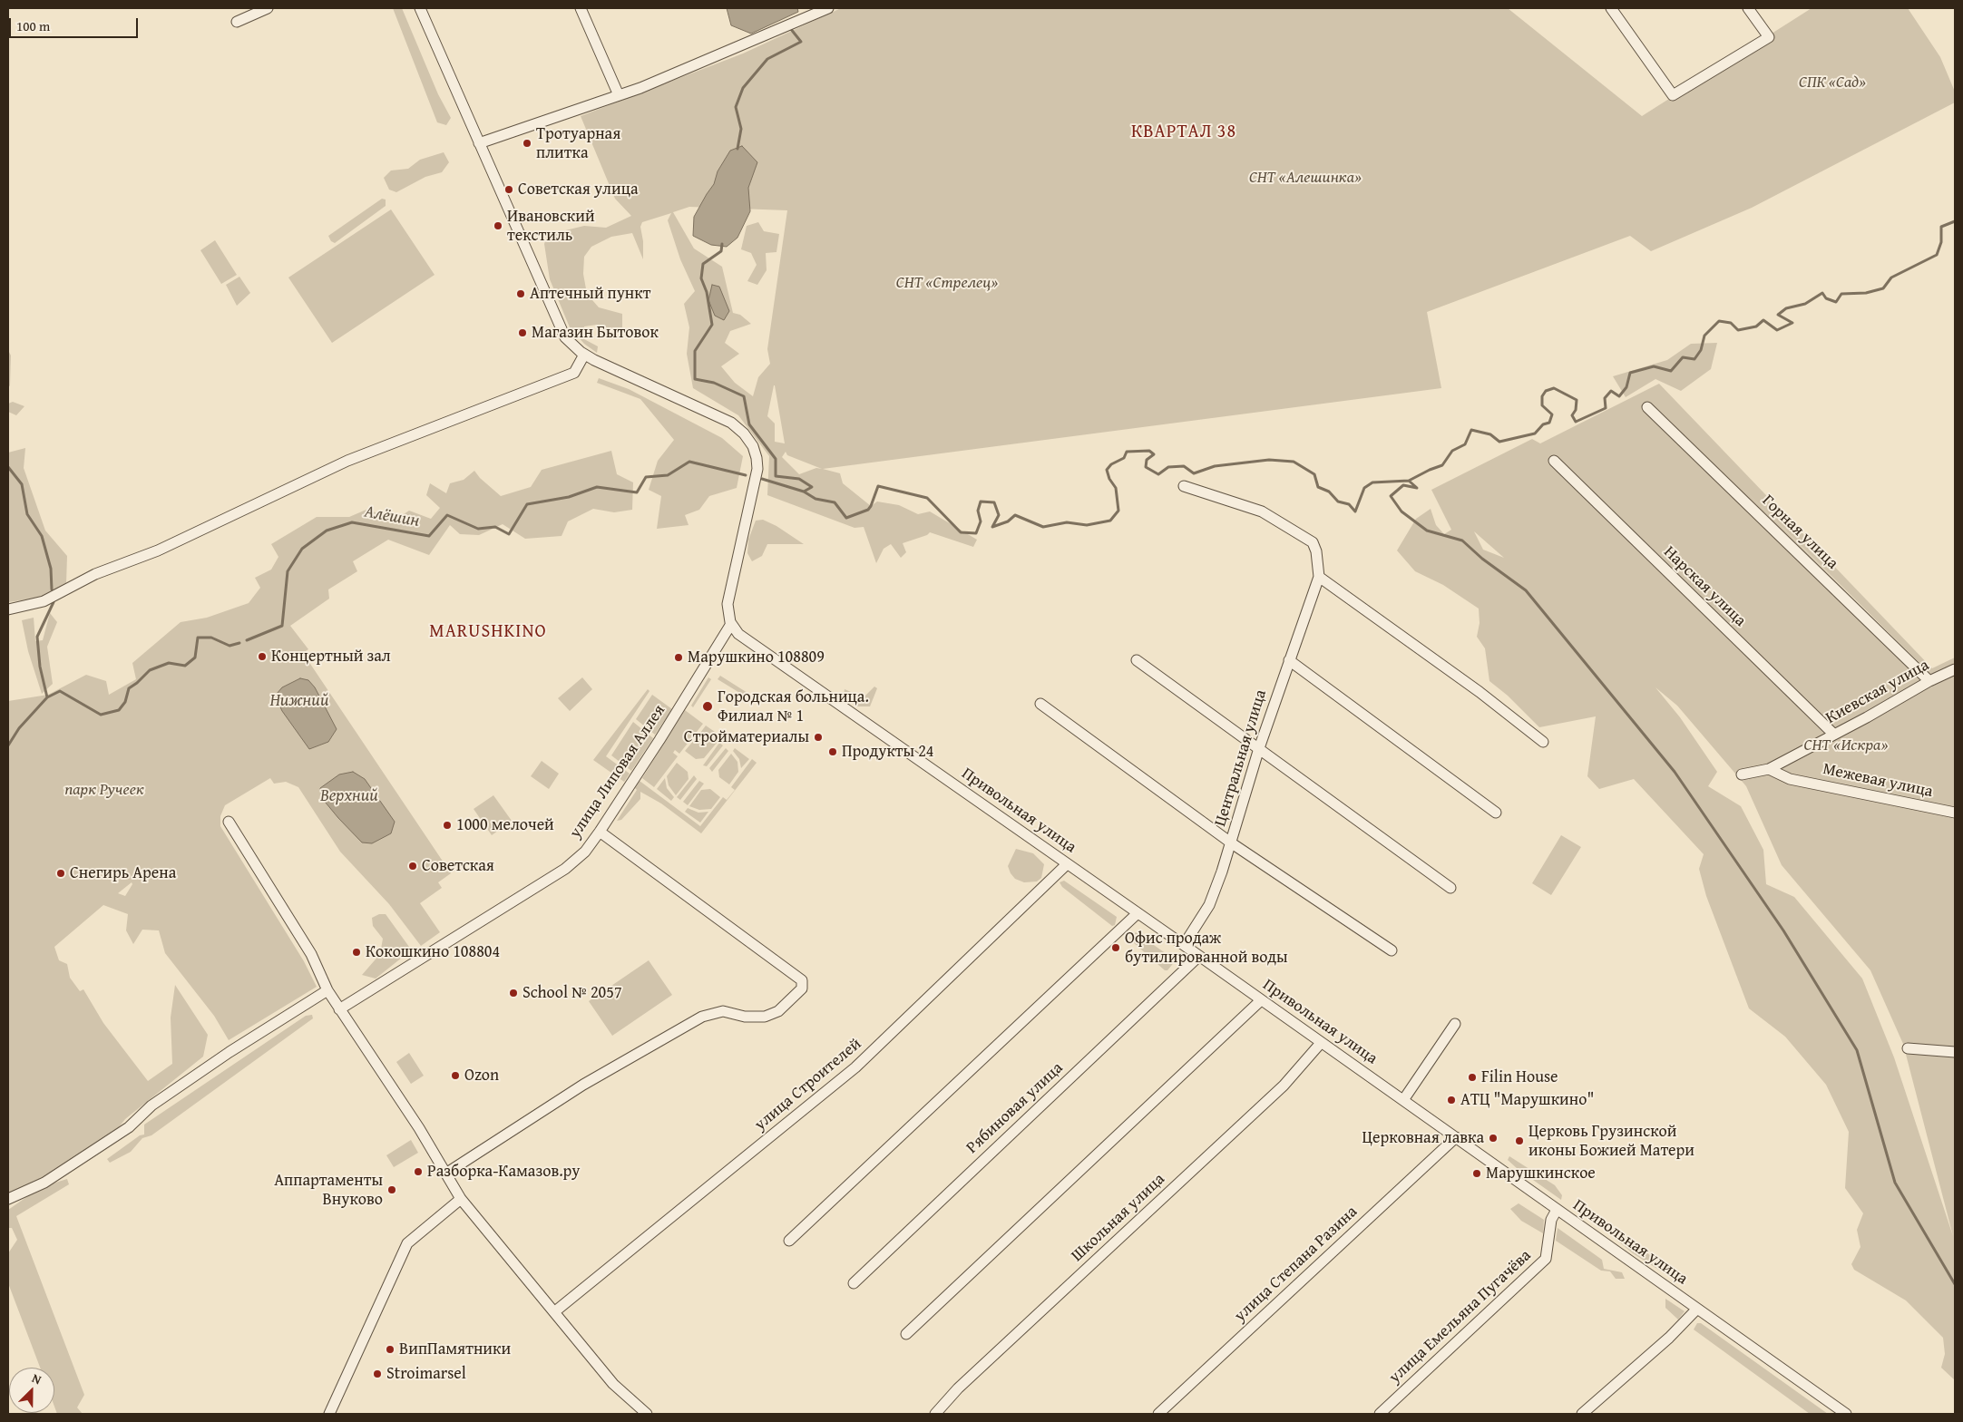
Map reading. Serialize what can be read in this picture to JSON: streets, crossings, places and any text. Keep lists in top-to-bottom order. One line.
{"streets":{"street":["Горная улица","Нарская улица","Киевская улица","Центральная улица","улица Липовая Аллея","Межевая улица","Привольная улица","улица Строителей","Рябиновая улица","Школьная улица","улица Степана Разина","улица Емельяна Пугачёва"]},"crossings":[["Горная улица","Киевская улица"],["Нарская улица","Киевская улица"],["Киевская улица","Межевая улица"],["Центральная улица","Привольная улица"],["улица Липовая Аллея","Привольная улица"],["Привольная улица","улица Строителей"],["Привольная улица","Рябиновая улица"],["Привольная улица","Школьная улица"],["Привольная улица","улица Степана Разина"],["Привольная улица","улица Емельяна Пугачёва"]],"districts":["КВАРТАЛ 38","MARUSHKINO"],"water":["Алёшин","Нижний","Верхний"],"parks":["СПК «Сад»","СНТ «Алешинка»","СНТ «Стрелец»","СНТ «Искра»","парк Ручеек"],"places":["Тротуарная плитка","Советская улица","Ивановский текстиль","Аптечный пункт","Магазин Бытовок","Концертный зал","Марушкино 108809","Городская больница. Филиал № 1","Стройматериалы","Продукты 24","1000 мелочей","Советская","Снегирь Арена","Офис продаж бутилированной воды","Кокошкино 108804","School № 2057","Ozon","Filin House","АТЦ \"Марушкино\"","Церковная лавка","Церковь Грузинской иконы Божией Матери","Разборка-Камазов.ру","Марушкинское","Аппартаменты Внуково","ВипПамятники","Stroimarsel"],"scale_bar":"100 m","north":"top right"}
